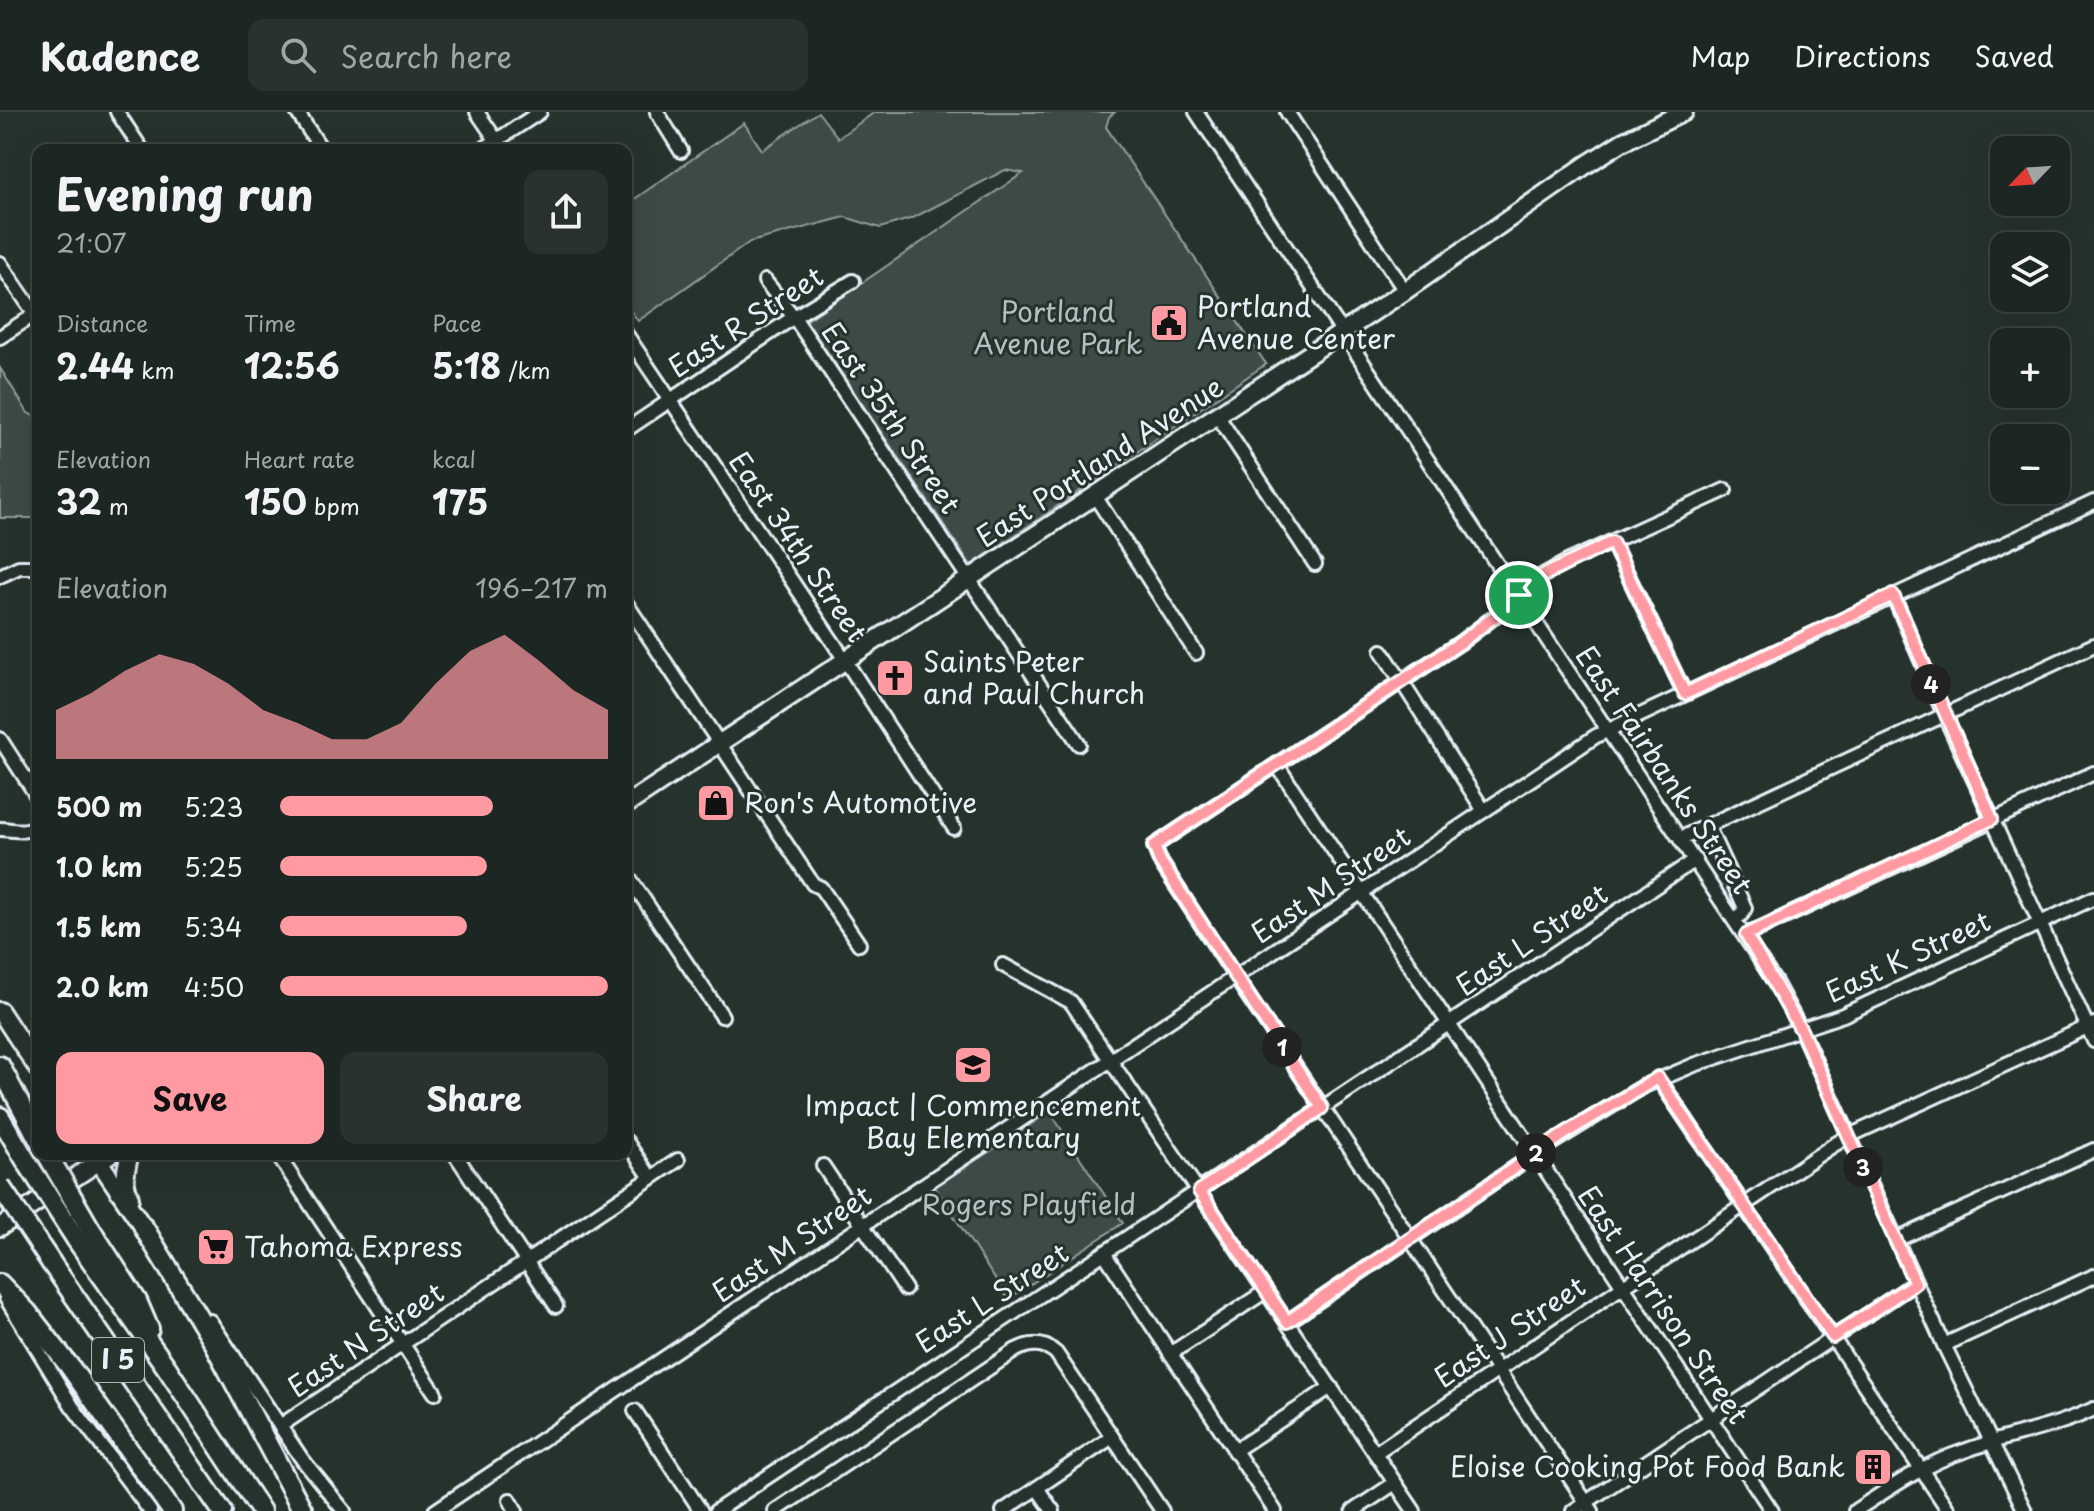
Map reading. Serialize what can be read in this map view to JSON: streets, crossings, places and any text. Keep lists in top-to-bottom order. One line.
{"streets":{"highway":["I 5"],"main road":["East Portland Avenue"],"street":["East R Street","East 35th Street","East 34th Street","East Fairbanks Street","East M Street","East L Street","East K Street","East Harrison Street","East J Street","East N Street"]},"crossings":[["East R Street","East 35th Street"],["East R Street","East 34th Street"],["East 35th Street","East Portland Avenue"],["East Portland Avenue","East 34th Street"],["East Portland Avenue","East Fairbanks Street"],["East Fairbanks Street","East M Street"],["East Fairbanks Street","East L Street"],["East Fairbanks Street","East K Street"],["East Fairbanks Street","East J Street"],["East M Street","East Harrison Street"],["East L Street","East Harrison Street"],["East K Street","East Harrison Street"],["East Harrison Street","East J Street"]],"parks":["Portland Avenue Park","Rogers Playfield"],"places":{"public building":["Portland Avenue Center"],"church":["Saints Peter and Paul Church"],"shop":["Ron's Automotive"],"school or university":["Impact | Commencement Bay Elementary"],"supermarket":["Tahoma Express"],"building":["Eloise Cooking Pot Food Bank"]},"north":"bottom left","page":{"header":"Kadence","search":"Search here","nav":["Map","Directions","Saved"],"map_buttons":["+","−"],"heading":["Evening run","21:07"],"stats":[["Distance","2.44 km"],["Time","12:56"],["Pace","5:18 /km"],["Elevation","32 m"],["Heart rate","150 bpm"],["kcal","175"]],"chart":["Elevation","196–217 m"],"pins":["4","1","2","3"],"list":[{"name":"500 m","note":"5:23"},{"name":"1.0 km","note":"5:25"},{"name":"1.5 km","note":"5:34"},{"name":"2.0 km","note":"4:50"}],"buttons":["Save","Share"]}}
